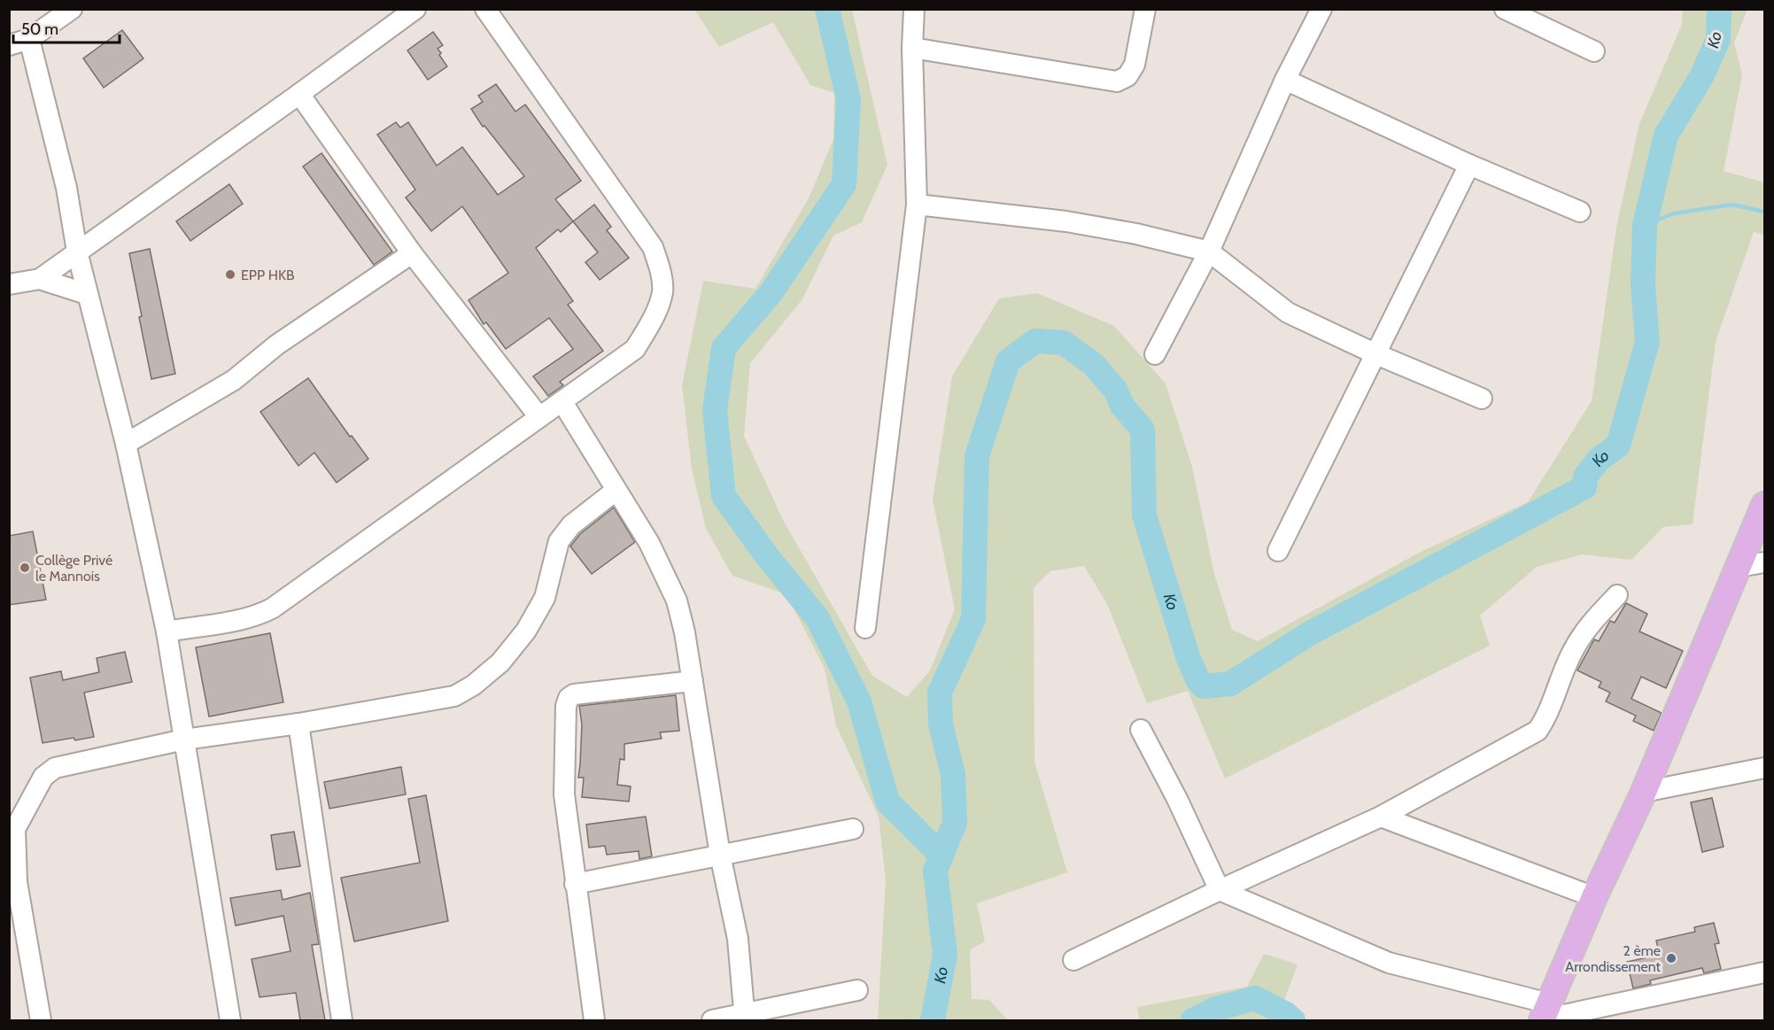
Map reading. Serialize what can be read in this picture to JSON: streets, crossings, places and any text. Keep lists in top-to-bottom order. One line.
{"water":["Ko"],"places":["EPP HKB","Collège Privé le Mannois","2 ème Arrondissement"],"scale_bar":"50 m"}
